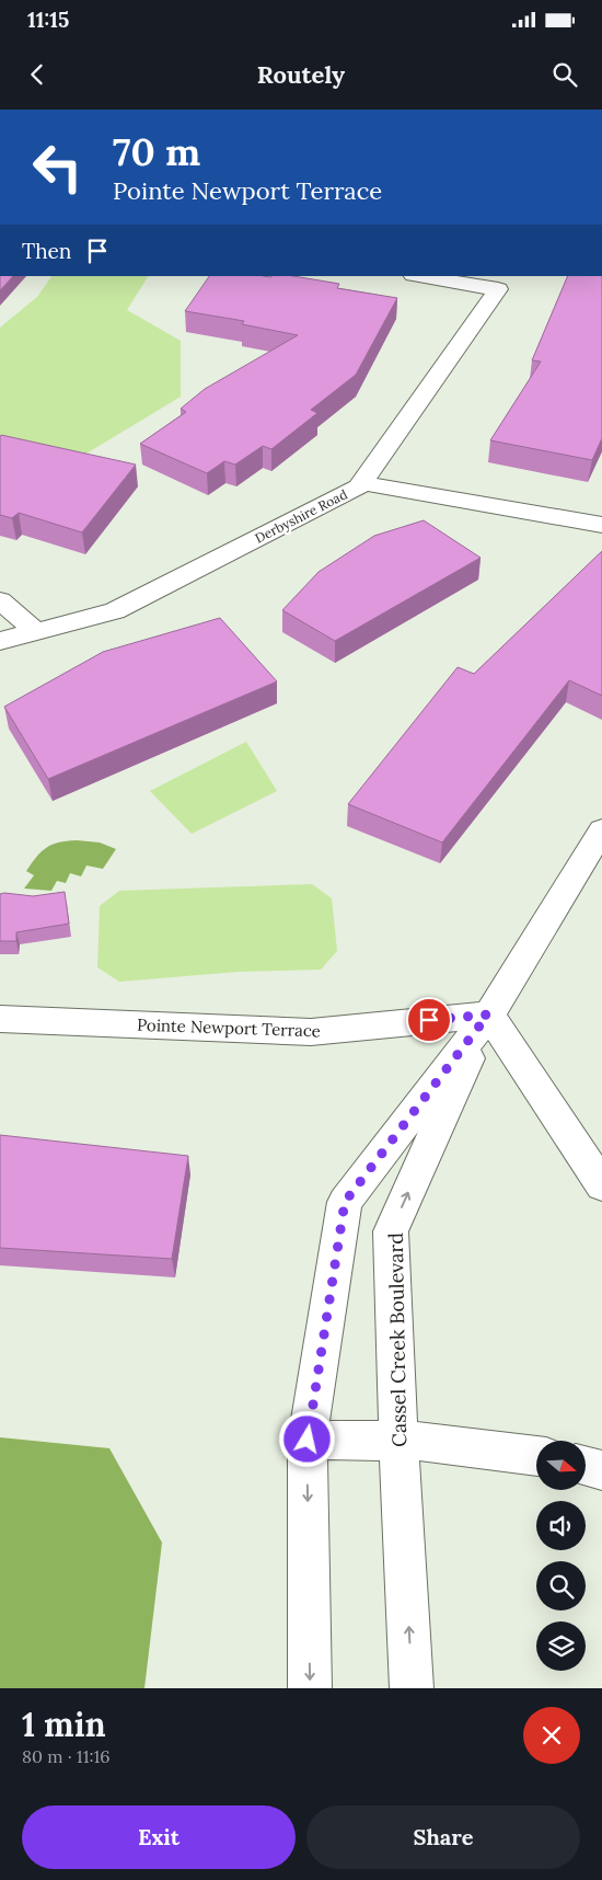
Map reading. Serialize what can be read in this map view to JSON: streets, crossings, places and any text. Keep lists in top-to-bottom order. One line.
{"streets":{"street":["Derbyshire Road","Pointe Newport Terrace","Cassel Creek Boulevard"]},"crossings":[["Pointe Newport Terrace","Cassel Creek Boulevard"]],"north":"right","page":{"status":"11:15","header":"Routely","turn":["70 m","Pointe Newport Terrace"],"then":"Then","heading":["1 min","80 m · 11:16"],"buttons":["Exit","Share"]}}
